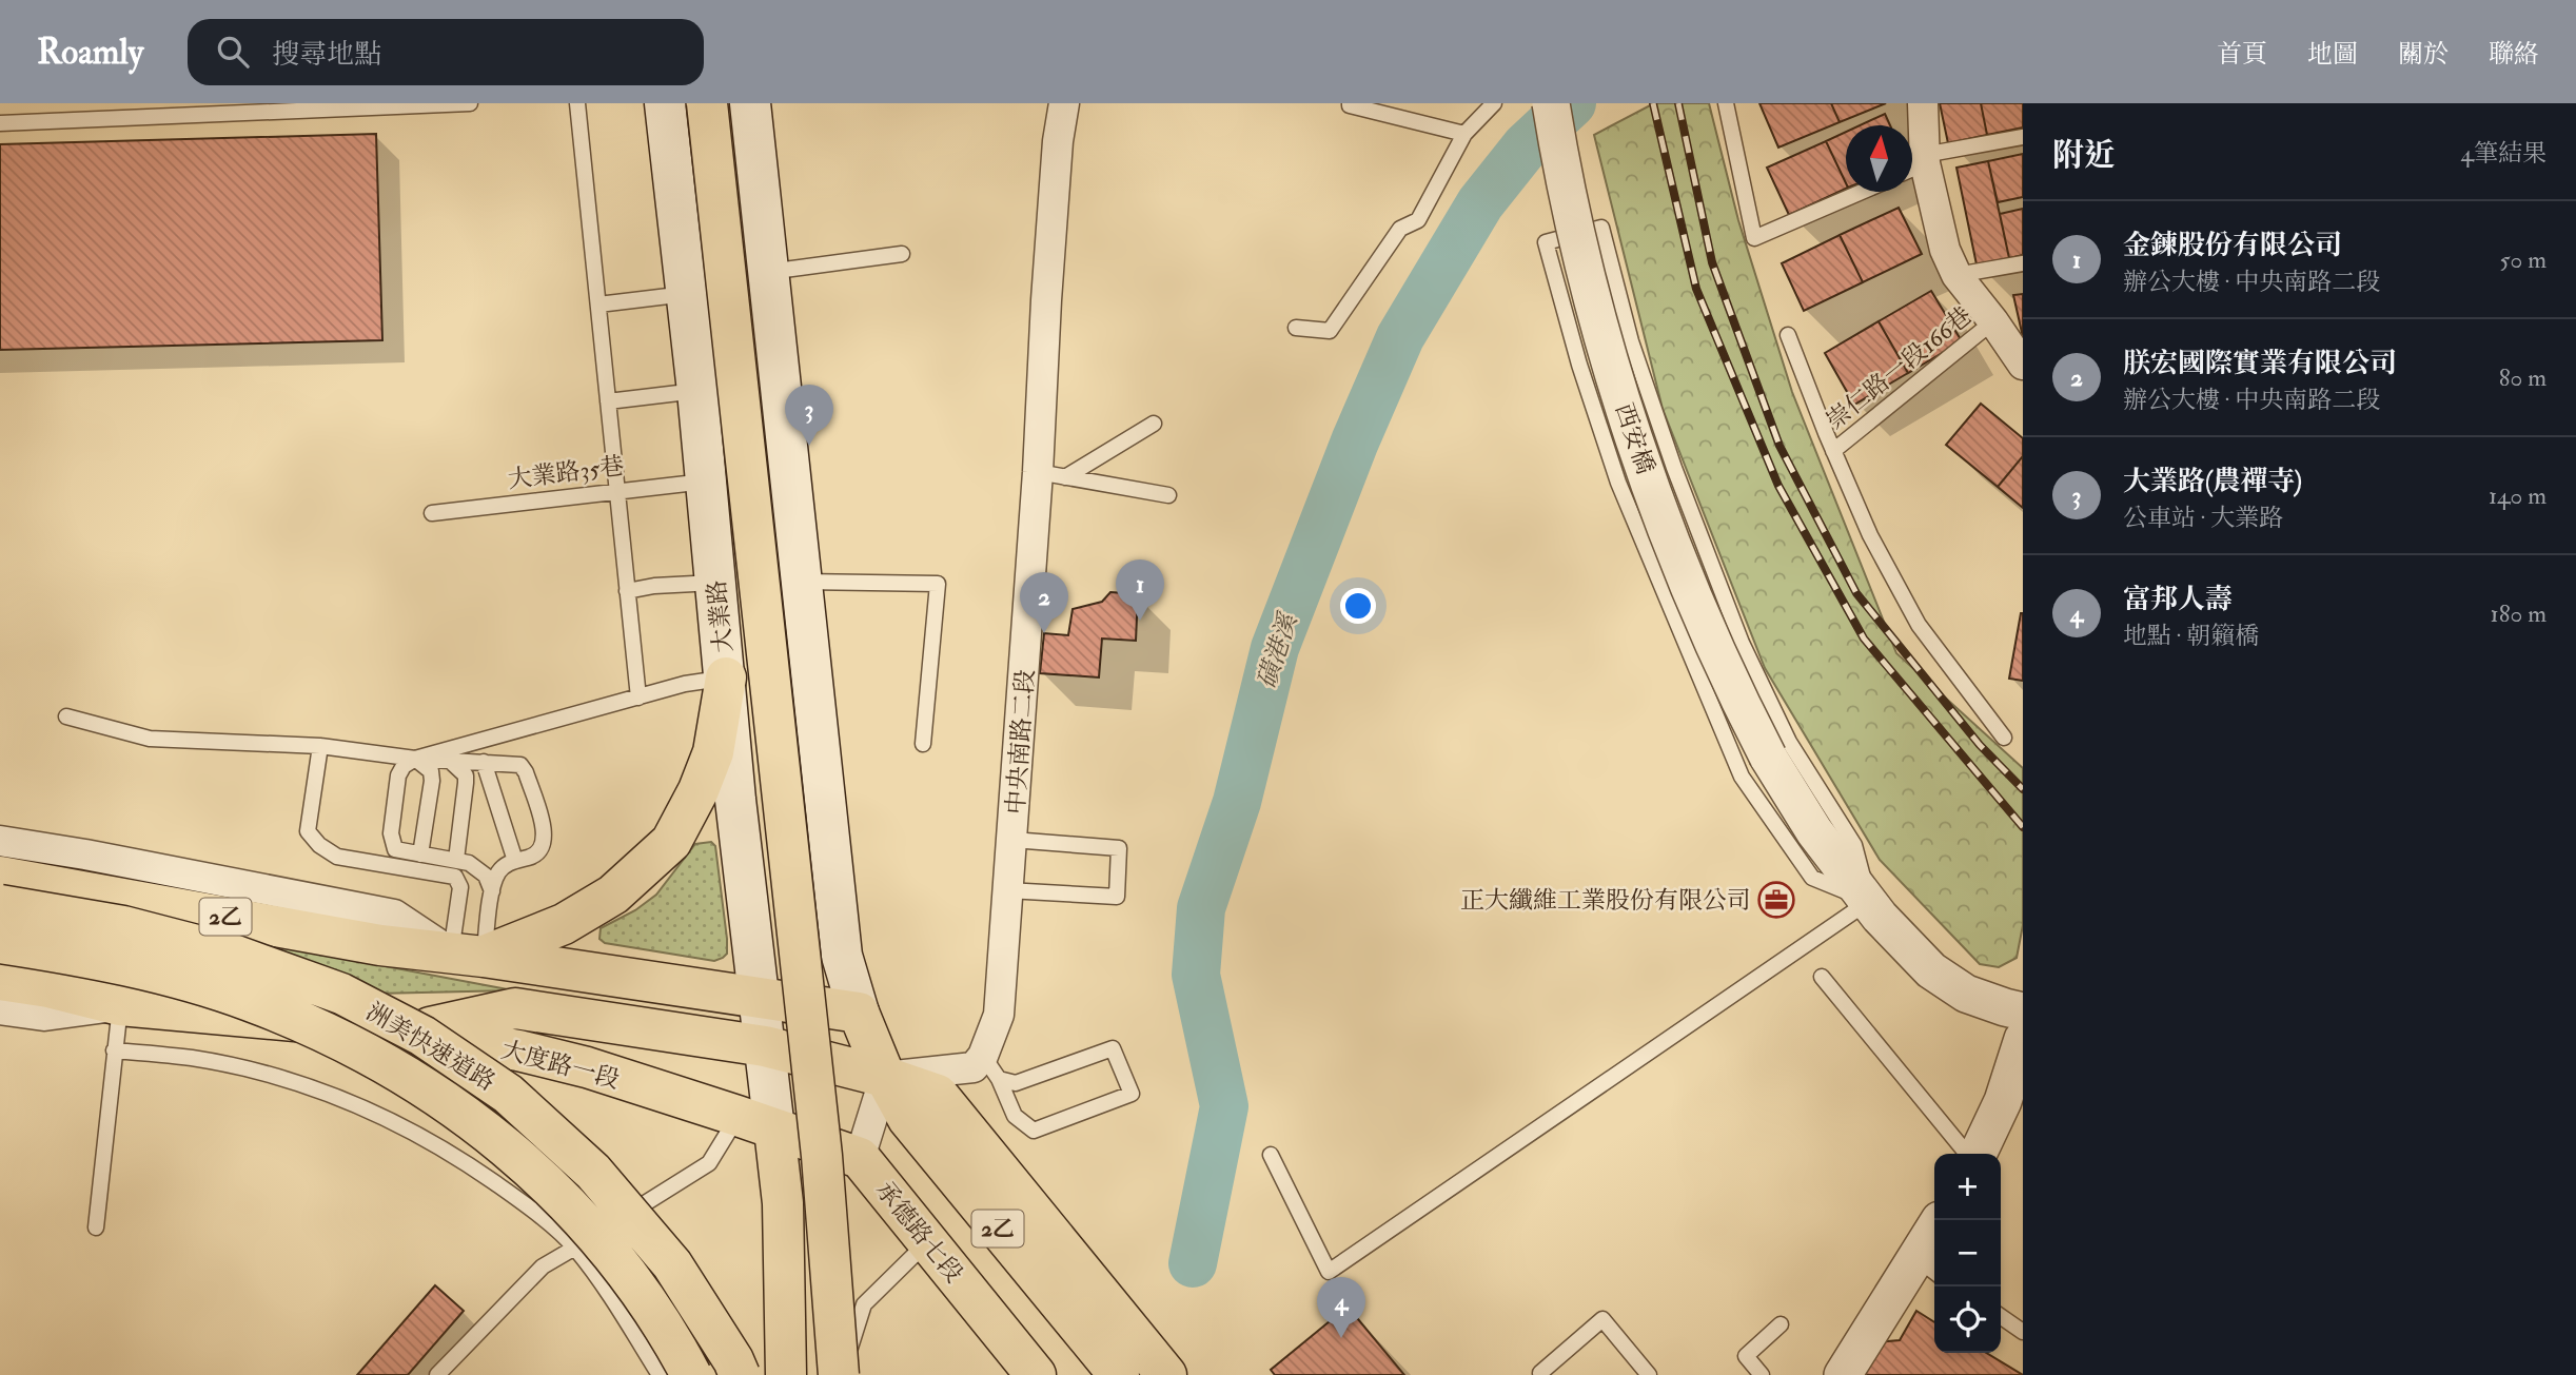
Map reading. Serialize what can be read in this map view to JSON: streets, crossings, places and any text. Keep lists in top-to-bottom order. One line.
{"streets":{"main road":["大業路","2乙","洲美快速道路","大度路一段","承德路七段"],"street":["西安橋","中央南路二段"],"lane":["崇仁路一段166巷","大業路35巷"]},"crossings":[["大業路35巷","大業路"],["大業路","2乙"],["大業路","大度路一段"],["大業路","承德路七段"],["大度路一段","承德路七段"]],"water":["磺港溪"],"places":{"office":["正大纖維工業股份有限公司"]},"north":"top","page":{"header":"Roamly","search":"搜尋地點","nav":["首頁","地圖","關於","聯絡"],"heading":["附近","4筆結果"],"list":[{"mark":"1","name":"金鍊股份有限公司","note":"辦公大樓 · 中央南路二段","value":"50 m"},{"mark":"2","name":"朕宏國際實業有限公司","note":"辦公大樓 · 中央南路二段","value":"80 m"},{"mark":"3","name":"大業路(農禪寺)","note":"公車站 · 大業路","value":"140 m"},{"mark":"4","name":"富邦人壽","note":"地點 · 朝籟橋","value":"180 m"}],"pins":["3","1","2","4"],"map_buttons":["+","−"]}}
